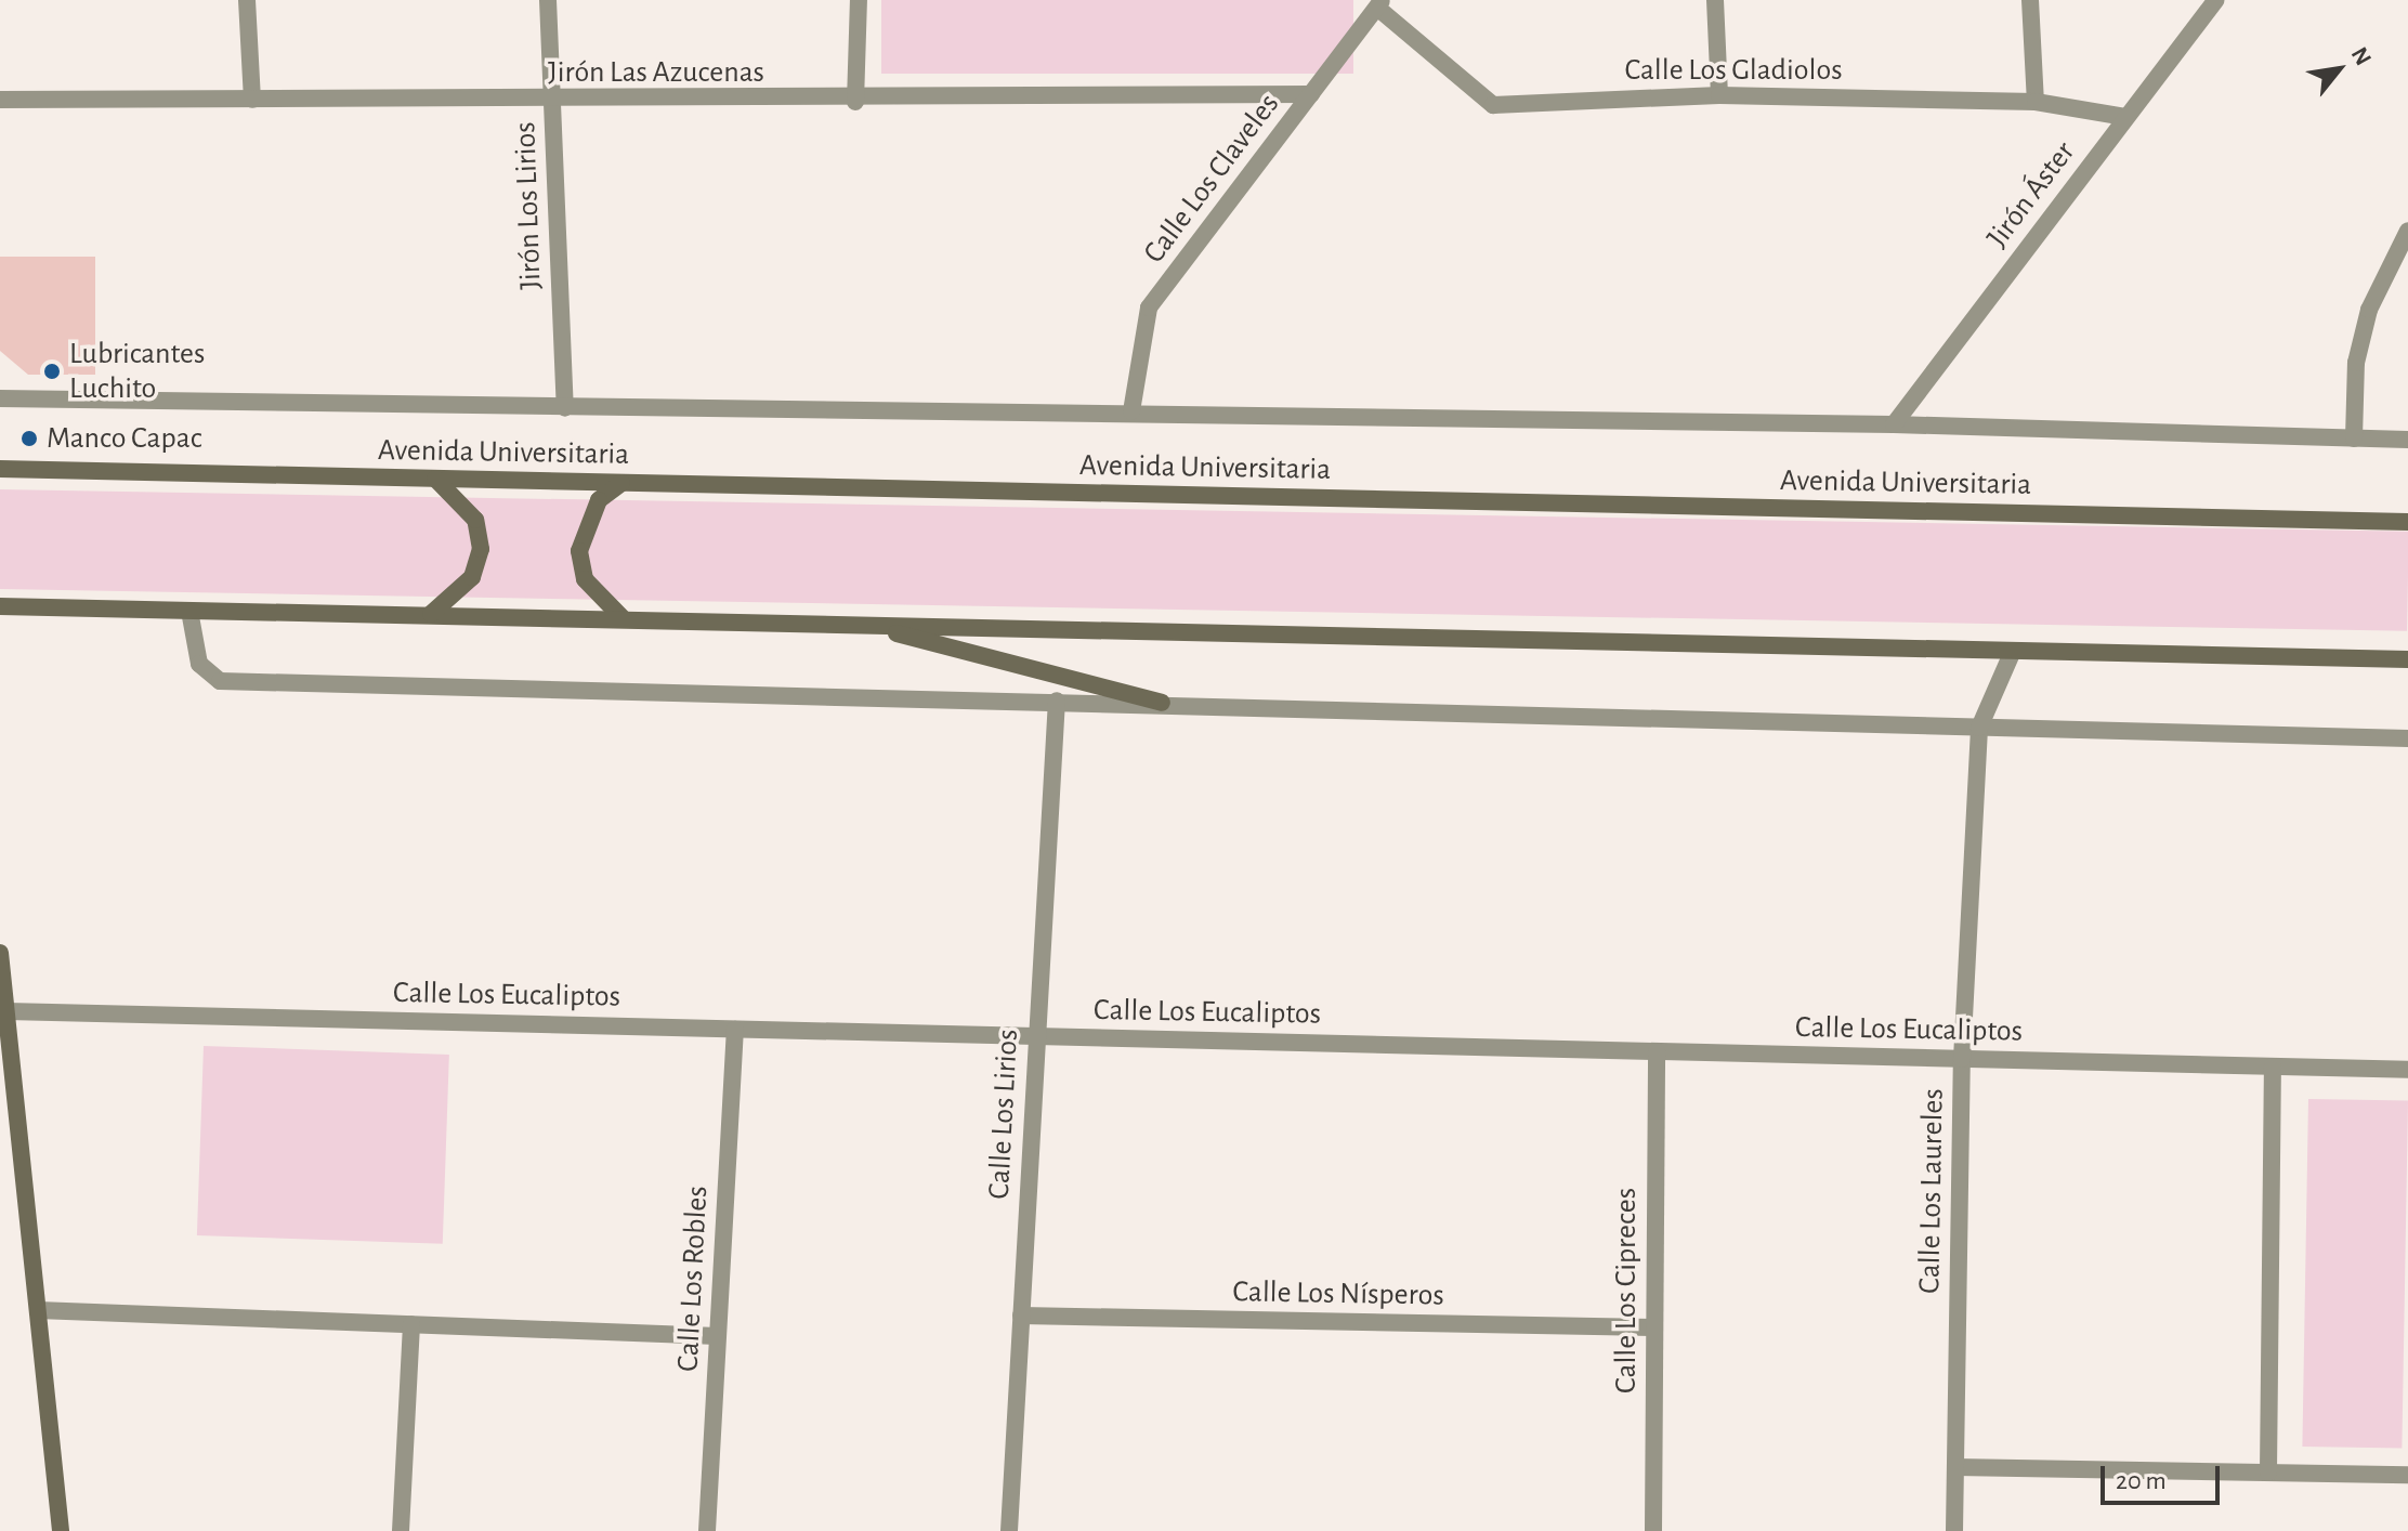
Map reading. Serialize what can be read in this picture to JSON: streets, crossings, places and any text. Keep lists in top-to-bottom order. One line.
{"streets":{"main road":["Avenida Universitaria"],"street":["Calle Los Gladiolos","Jirón Las Azucenas","Calle Los Claveles","Jirón Áster","Jirón Los Lirios","Calle Los Eucaliptos","Calle Los Lirios","Calle Los Laureles","Calle Los Robles","Calle Los Cipreces","Calle Los Nísperos"]},"crossings":[["Calle Los Gladiolos","Calle Los Claveles"],["Calle Los Gladiolos","Jirón Áster"],["Jirón Las Azucenas","Calle Los Claveles"],["Jirón Las Azucenas","Jirón Los Lirios"],["Calle Los Claveles","Avenida Universitaria"],["Jirón Áster","Avenida Universitaria"],["Jirón Los Lirios","Avenida Universitaria"],["Calle Los Eucaliptos","Calle Los Lirios"],["Calle Los Eucaliptos","Calle Los Laureles"],["Calle Los Eucaliptos","Calle Los Robles"],["Calle Los Eucaliptos","Calle Los Cipreces"],["Calle Los Lirios","Calle Los Nísperos"],["Calle Los Cipreces","Calle Los Nísperos"]],"places":["Lubricantes Luchito","Manco Capac"],"scale_bar":"20 m","north":"top right"}
